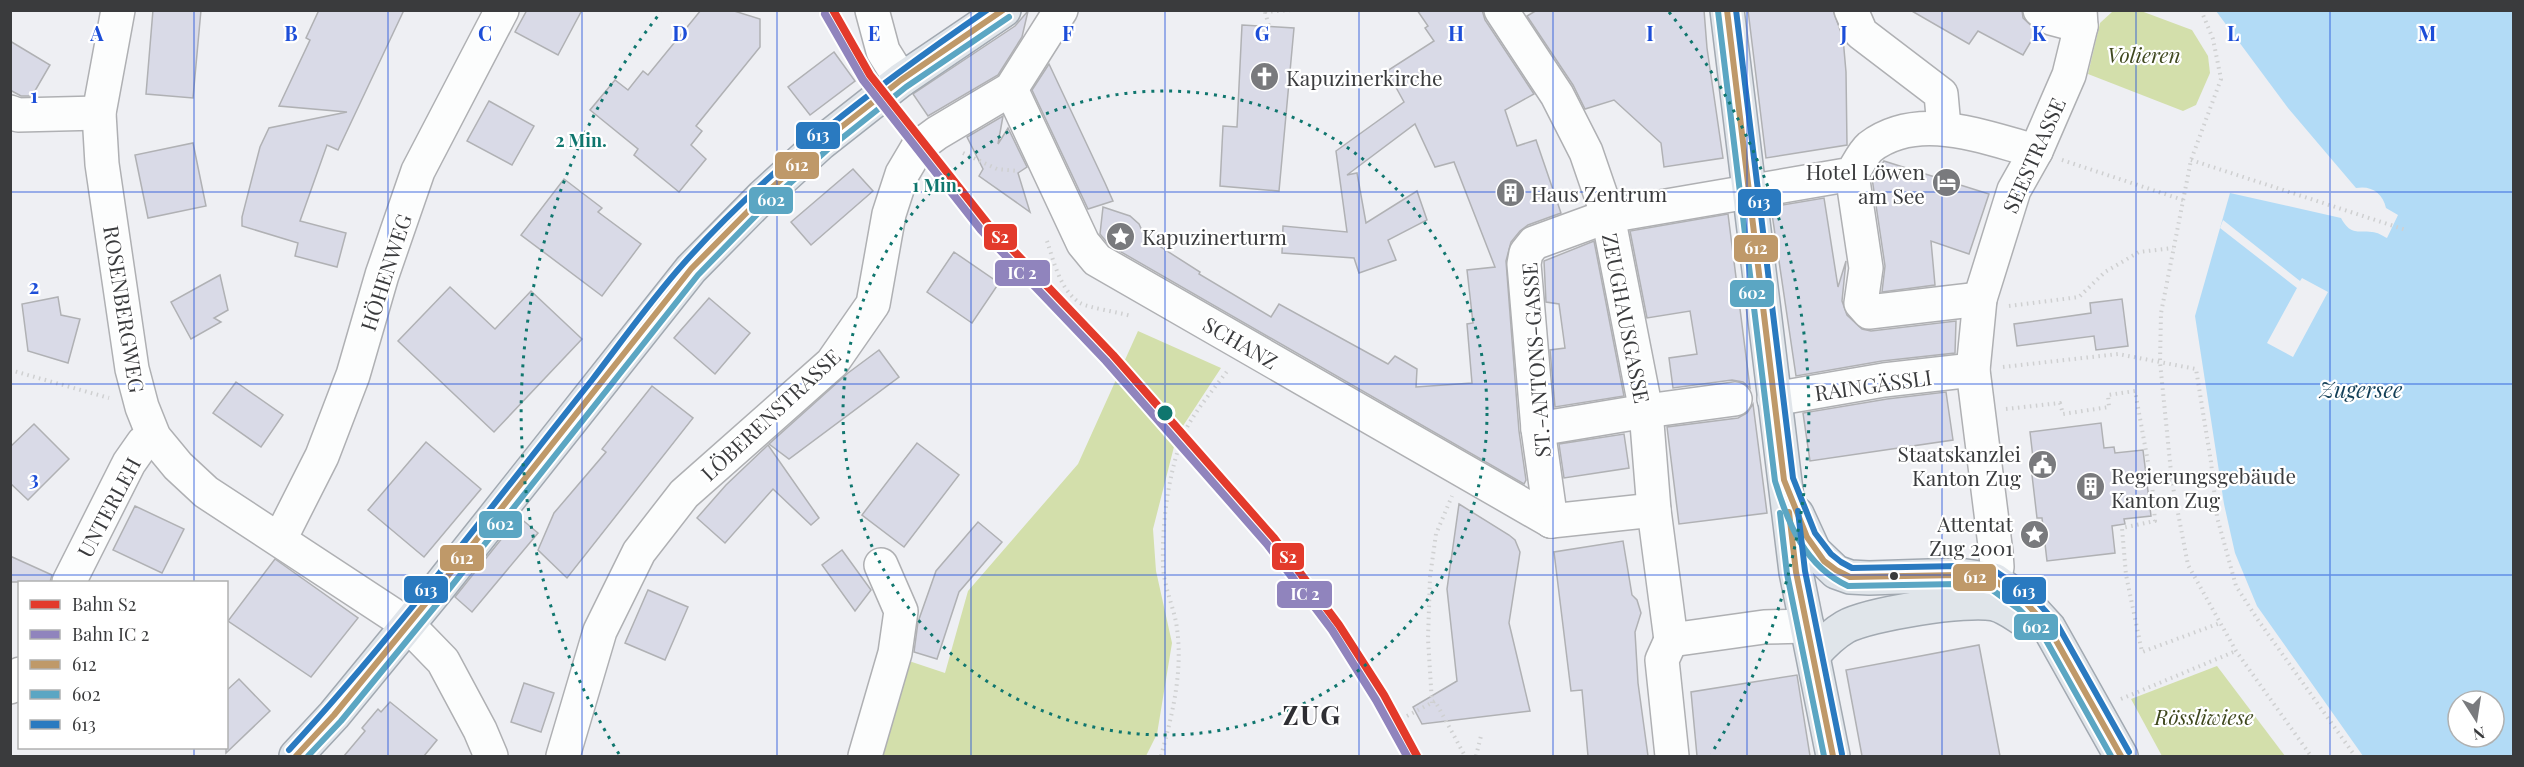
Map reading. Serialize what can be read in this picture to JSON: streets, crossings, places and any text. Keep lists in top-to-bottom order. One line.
{"streets":{"street":["SEESTRASSE","HÖHENWEG","ROSENBERGWEG","ZEUGHAUSGASSE","SCHANZ","ST.-ANTONS-GASSE","RAINGÄSSLI","LÖBERENSTRASSE","UNTERLEH"]},"crossings":[["SEESTRASSE","RAINGÄSSLI"],["HÖHENWEG","ROSENBERGWEG"],["ROSENBERGWEG","UNTERLEH"],["ZEUGHAUSGASSE","ST.-ANTONS-GASSE"],["SCHANZ","ST.-ANTONS-GASSE"],["SCHANZ","LÖBERENSTRASSE"]],"districts":["ZUG"],"water":["Zugersee"],"parks":["Volieren","Rössliwiese"],"places":{"church":["Kapuzinerkirche"],"hotel":["Hotel Löwen am See"],"building":["Haus Zentrum","Regierungsgebäude Kanton Zug"],"place":["Kapuzinerturm","Attentat Zug 2001"],"public building":["Staatskanzlei Kanton Zug"]},"lines":["rail line S2","transit line 612","transit line 613","transit line 602"],"legend":["Bahn S2","Bahn IC 2","612","602","613"],"north":"bottom","grid":{"columns":["A","B","C","D","E","F","G","H","I","J","K","L","M"],"rows":["1","2","3"]},"rings":["2 Min.","1 Min."]}
